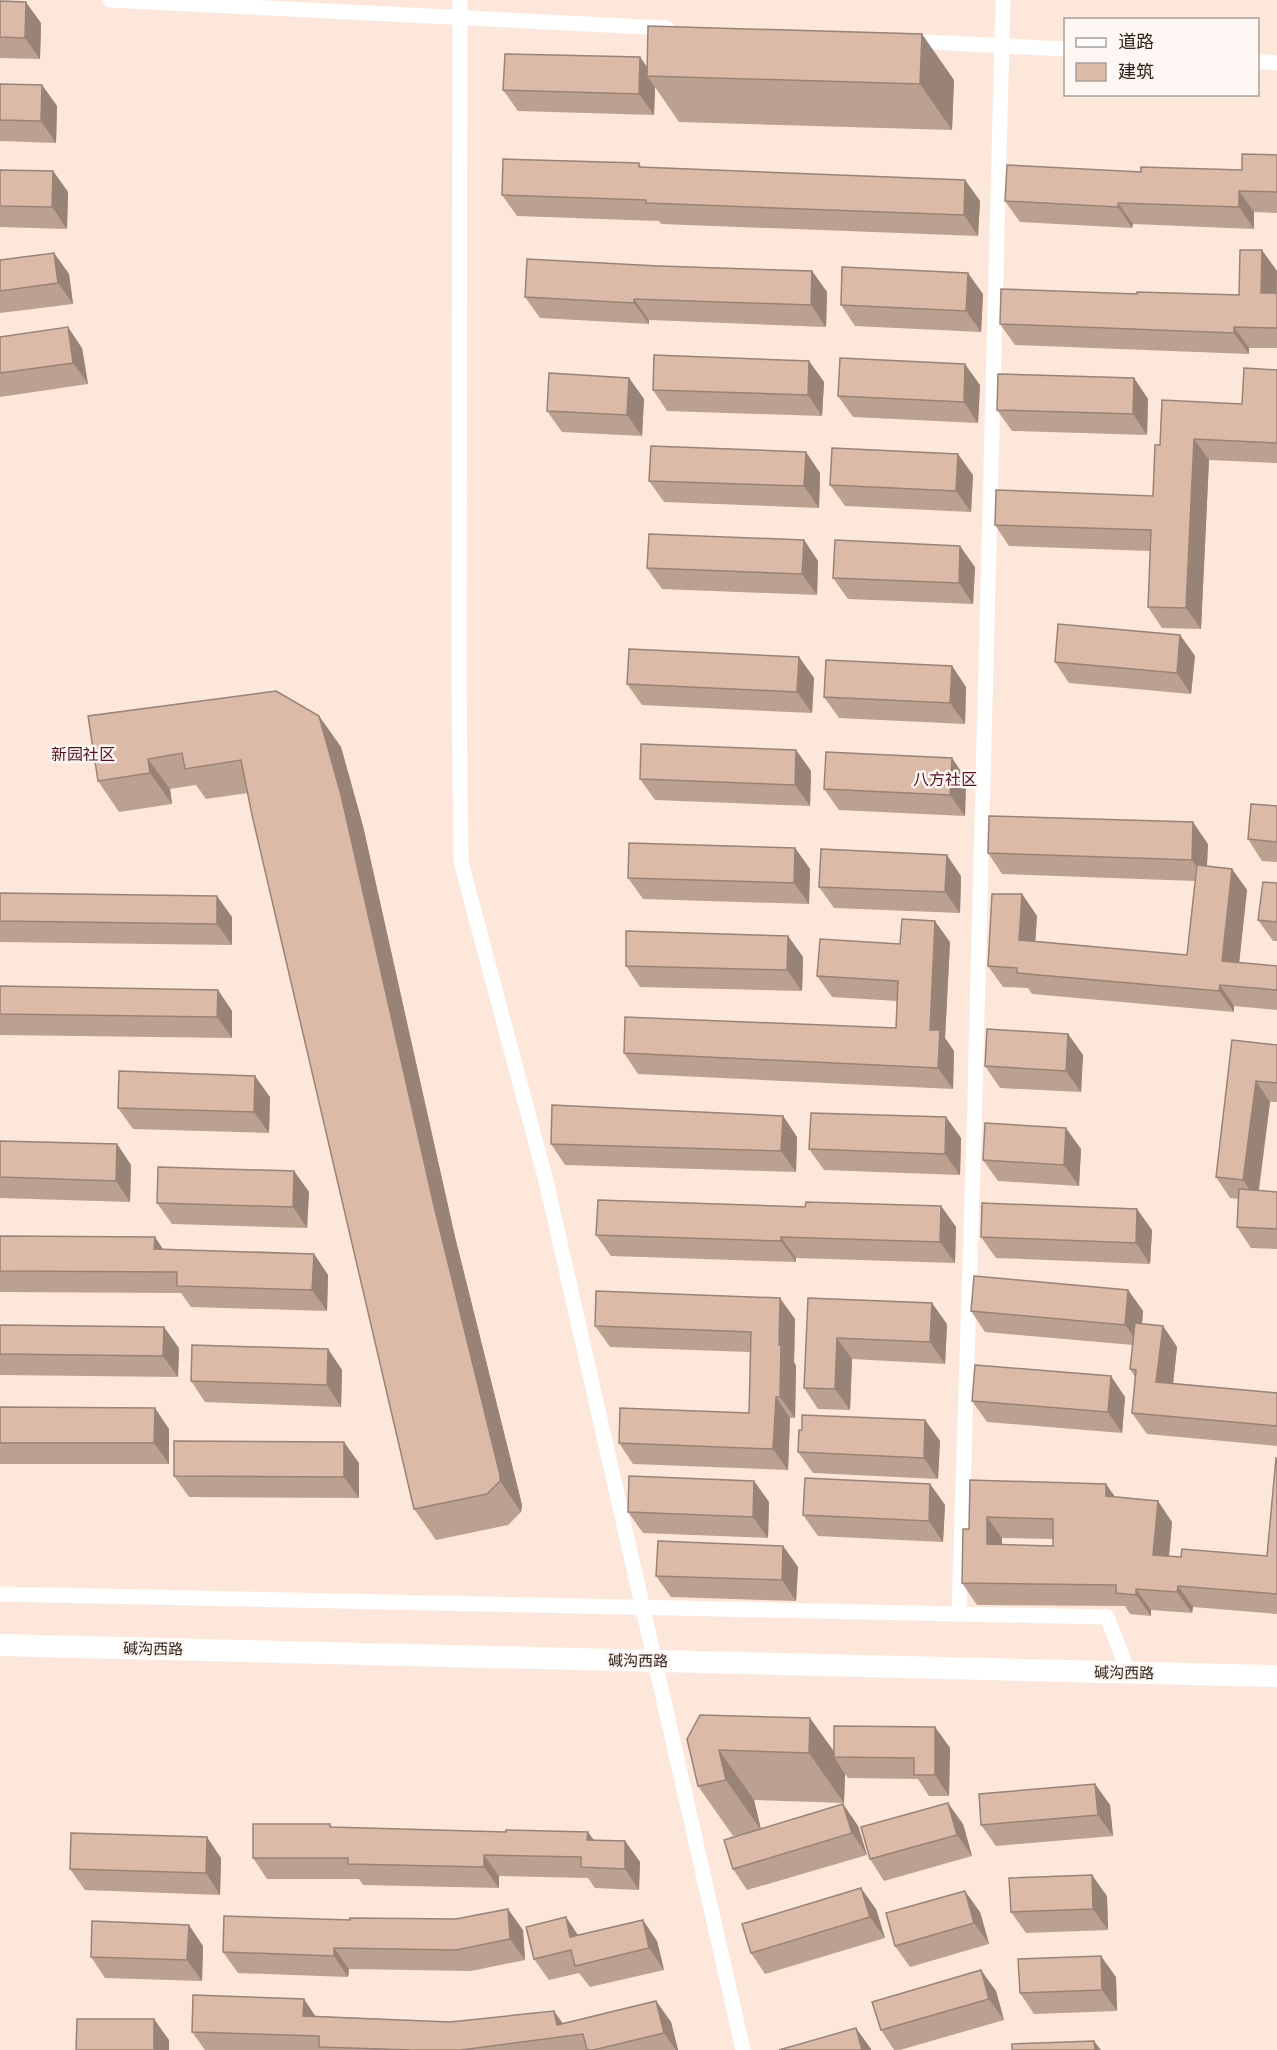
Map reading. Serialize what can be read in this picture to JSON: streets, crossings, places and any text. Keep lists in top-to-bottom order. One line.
{"streets":{"street":["碱沟西路"]},"districts":["新园社区","八方社区"],"legend":["道路","建筑"]}
